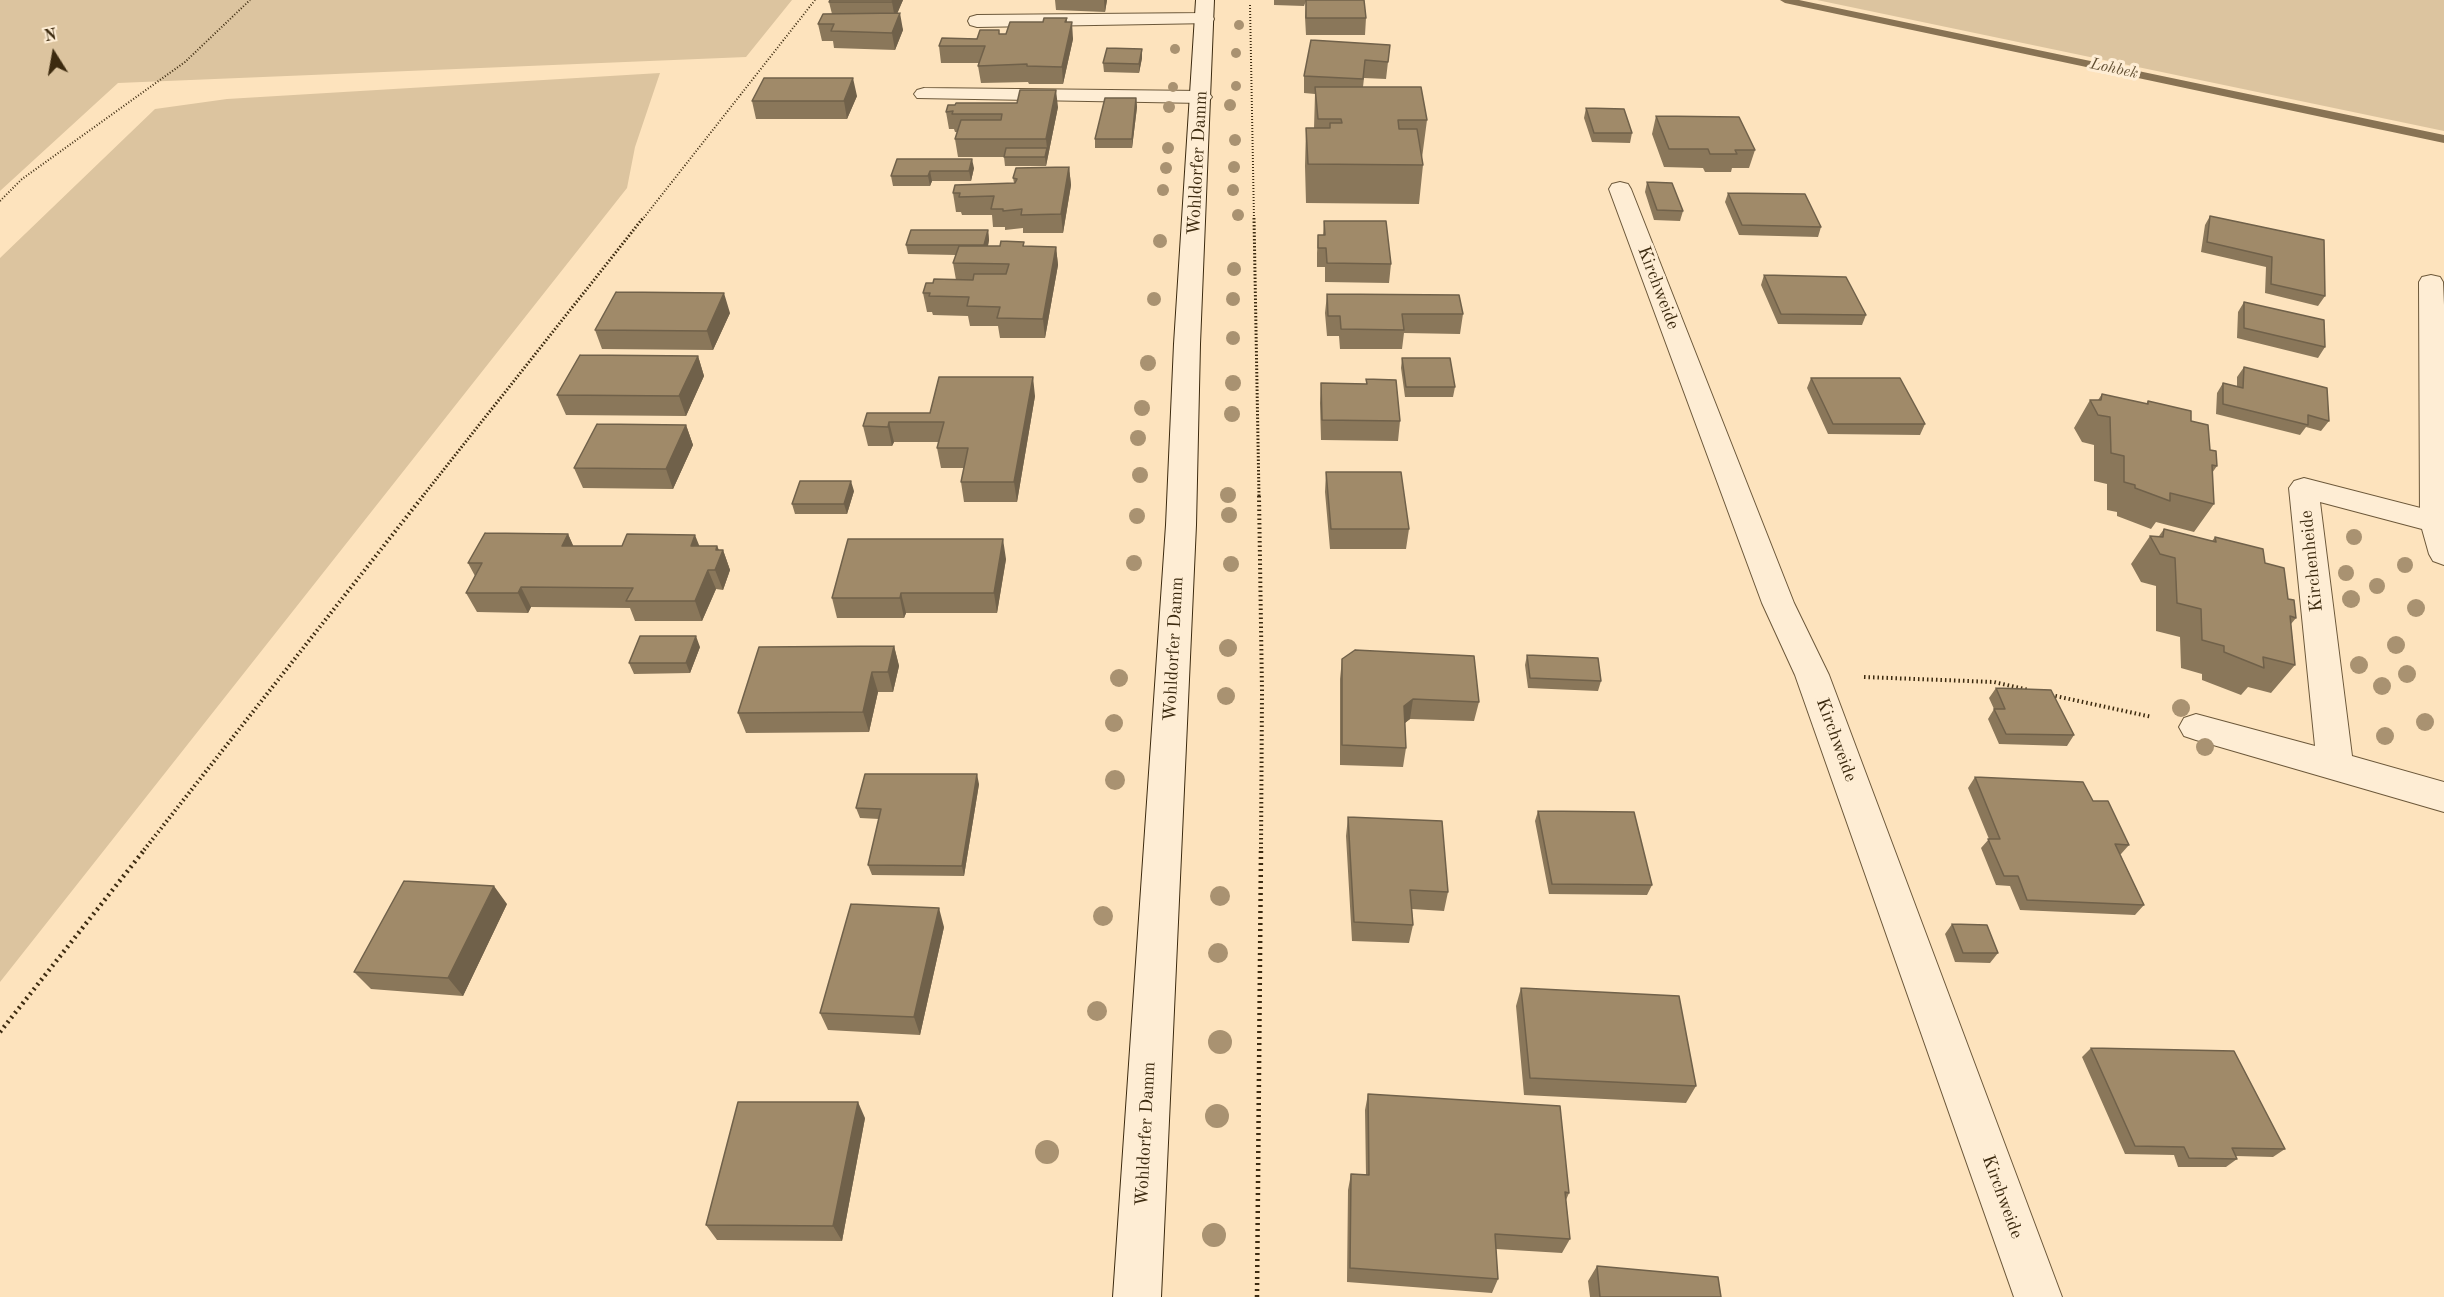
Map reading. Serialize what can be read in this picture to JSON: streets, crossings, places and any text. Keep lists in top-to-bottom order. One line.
{"streets":{"street":["Wohldorfer Damm","Kirchweide","Kirchenheide"]},"water":["Lohbek"],"north":"top"}
